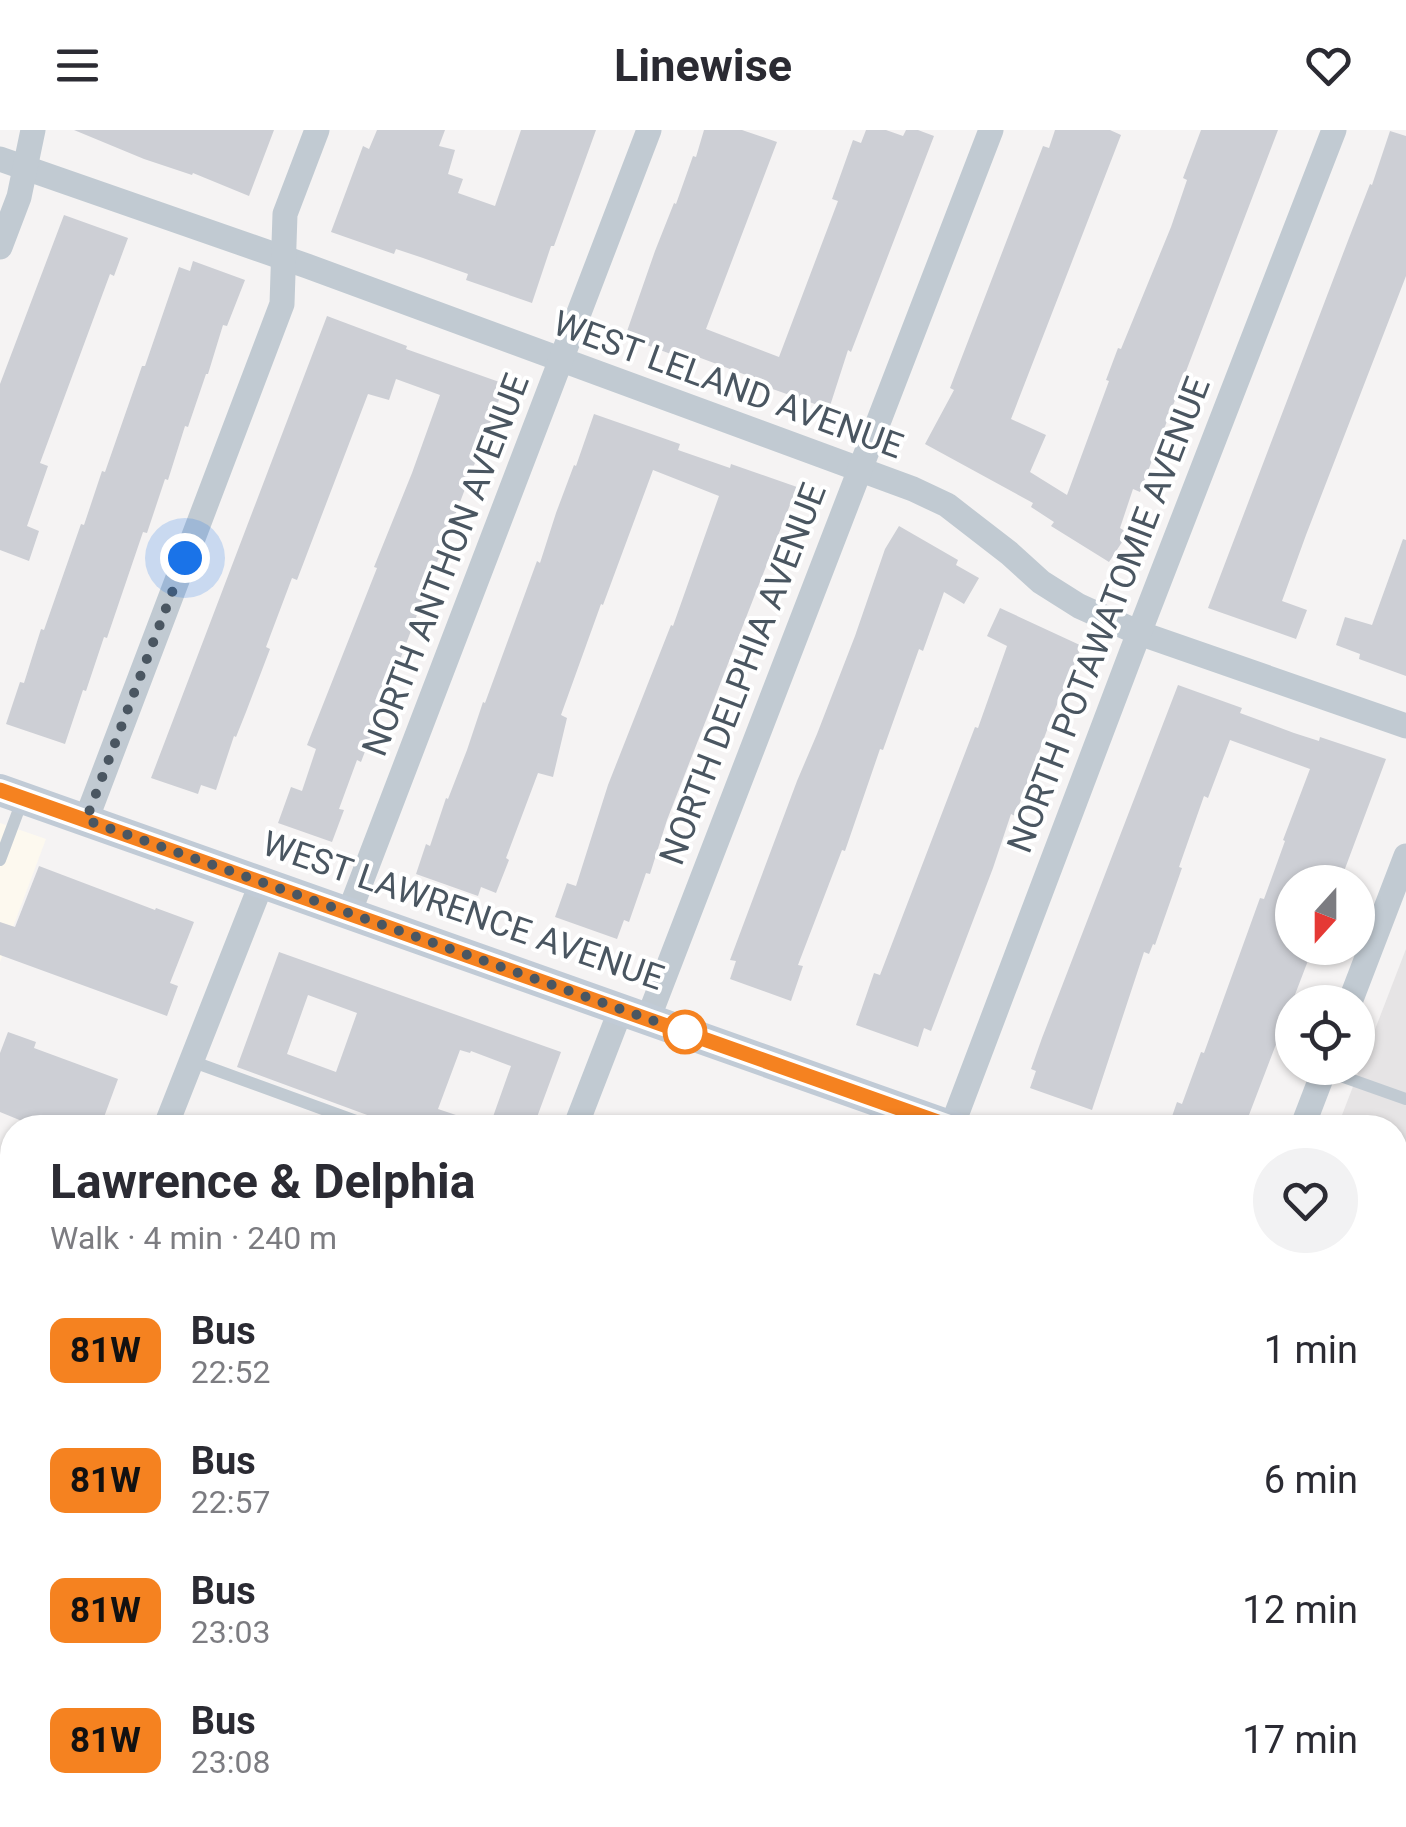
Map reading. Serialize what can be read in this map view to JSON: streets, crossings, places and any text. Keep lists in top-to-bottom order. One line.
{"streets":{"main road":["WEST LAWRENCE AVENUE"],"street":["WEST LELAND AVENUE","NORTH ANTHON AVENUE","NORTH POTAWATOMIE AVENUE","NORTH DELPHIA AVENUE"]},"crossings":[["WEST LELAND AVENUE","NORTH ANTHON AVENUE"],["WEST LELAND AVENUE","NORTH POTAWATOMIE AVENUE"],["WEST LELAND AVENUE","NORTH DELPHIA AVENUE"],["NORTH ANTHON AVENUE","WEST LAWRENCE AVENUE"],["NORTH DELPHIA AVENUE","WEST LAWRENCE AVENUE"]],"lines":["bus line 81W"],"north":"bottom","page":{"header":"Linewise","heading":["Lawrence & Delphia","Walk · 4 min · 240 m"],"list":[{"mark":"81W","name":"Bus","note":"22:52","value":"1 min"},{"mark":"81W","name":"Bus","note":"22:57","value":"6 min"},{"mark":"81W","name":"Bus","note":"23:03","value":"12 min"},{"mark":"81W","name":"Bus","note":"23:08","value":"17 min"}]}}
